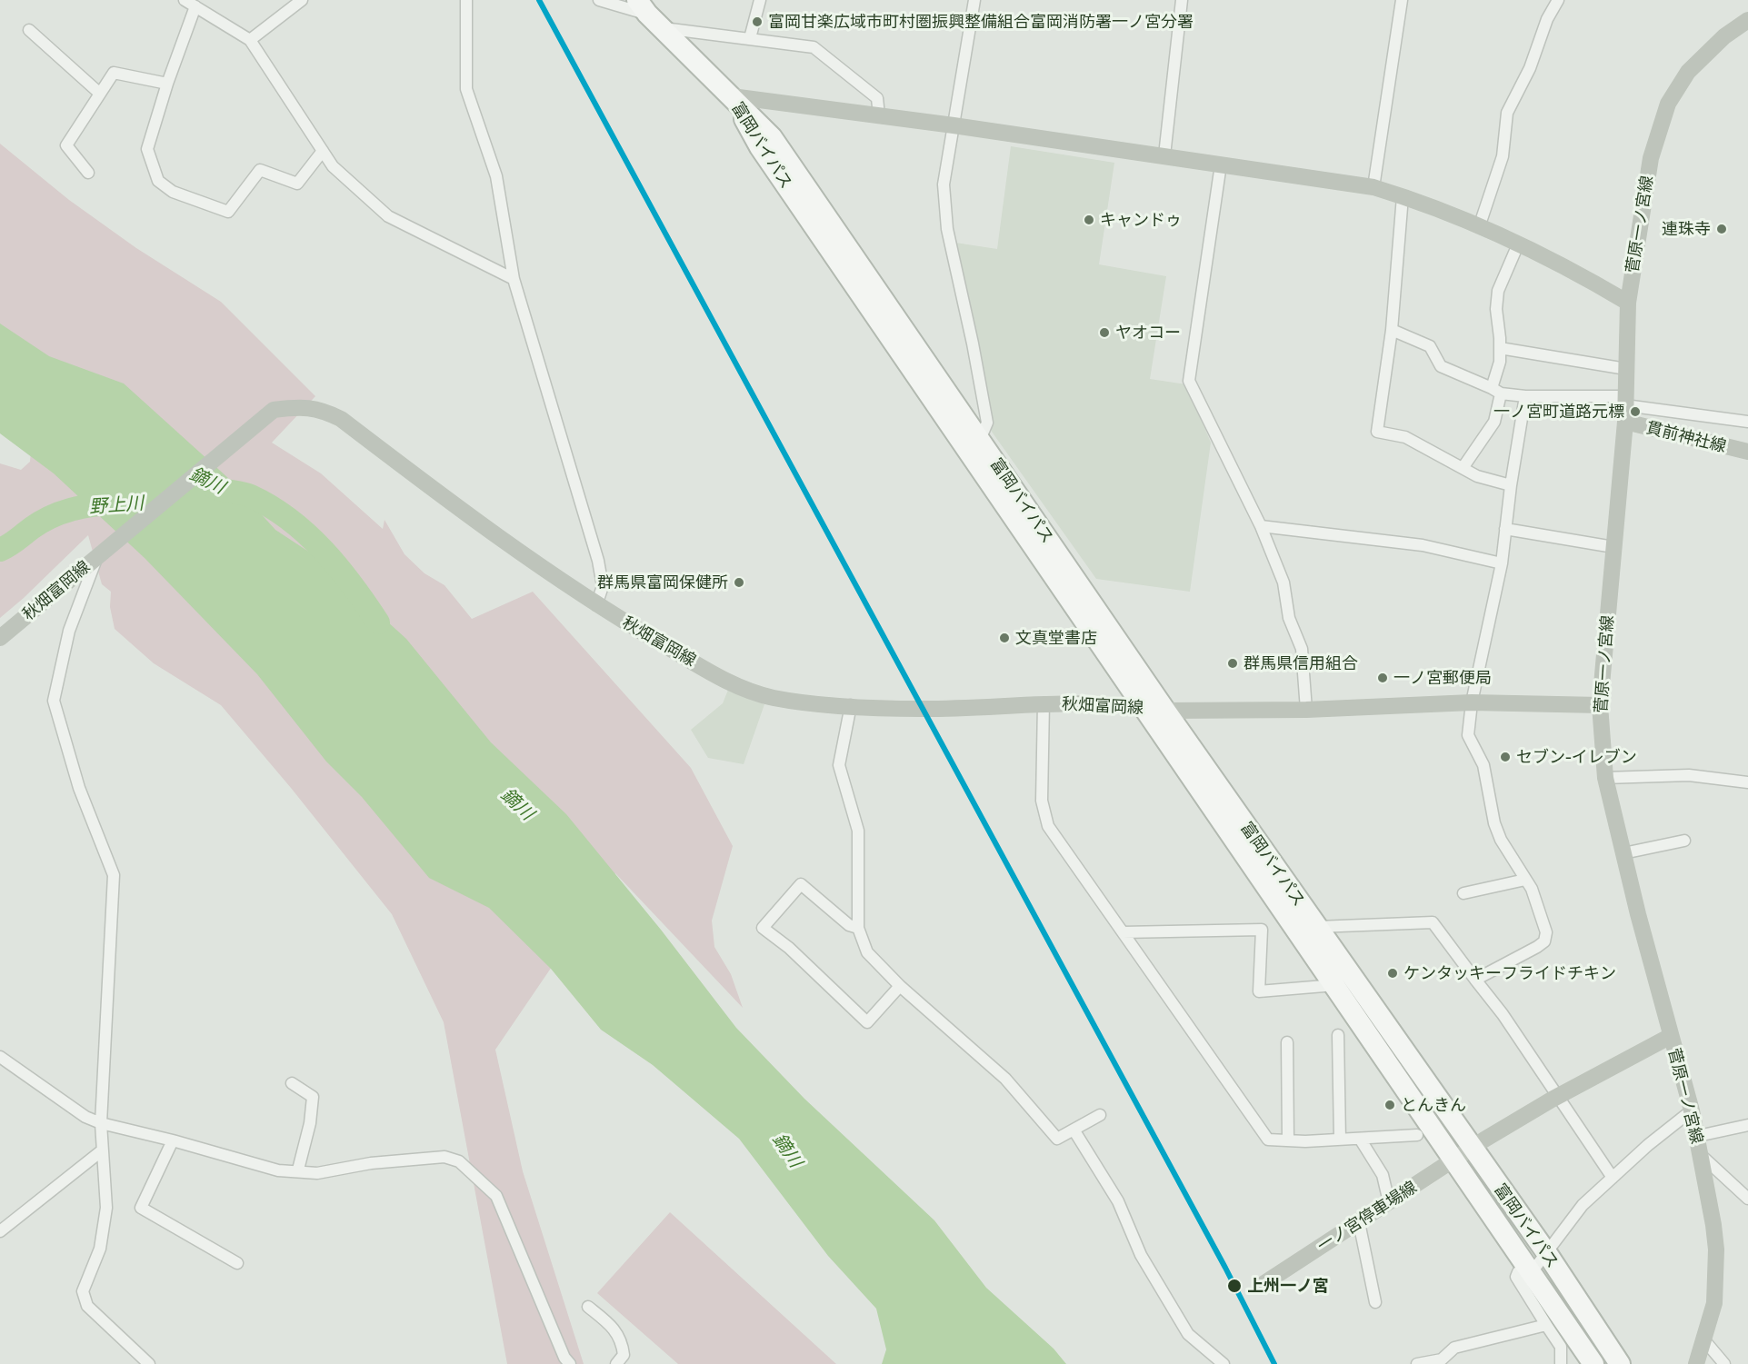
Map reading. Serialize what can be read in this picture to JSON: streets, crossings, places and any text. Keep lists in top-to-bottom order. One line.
{"streets":{"highway":["富岡バイパス"],"main road":["菅原一ノ宮線","貫前神社線","秋畑富岡線","一ノ宮停車場線"]},"crossings":[["富岡バイパス","秋畑富岡線"],["富岡バイパス","一ノ宮停車場線"],["菅原一ノ宮線","貫前神社線"],["菅原一ノ宮線","秋畑富岡線"],["菅原一ノ宮線","一ノ宮停車場線"]],"water":["鏑川","野上川"],"places":["富岡甘楽広域市町村圏振興整備組合富岡消防署一ノ宮分署","キャンドゥ","連珠寺","ヤオコー","一ノ宮町道路元標","群馬県富岡保健所","文真堂書店","群馬県信用組合","一ノ宮郵便局","セブン-イレブン","ケンタッキーフライドチキン","とんきん","上州一ノ宮"]}
